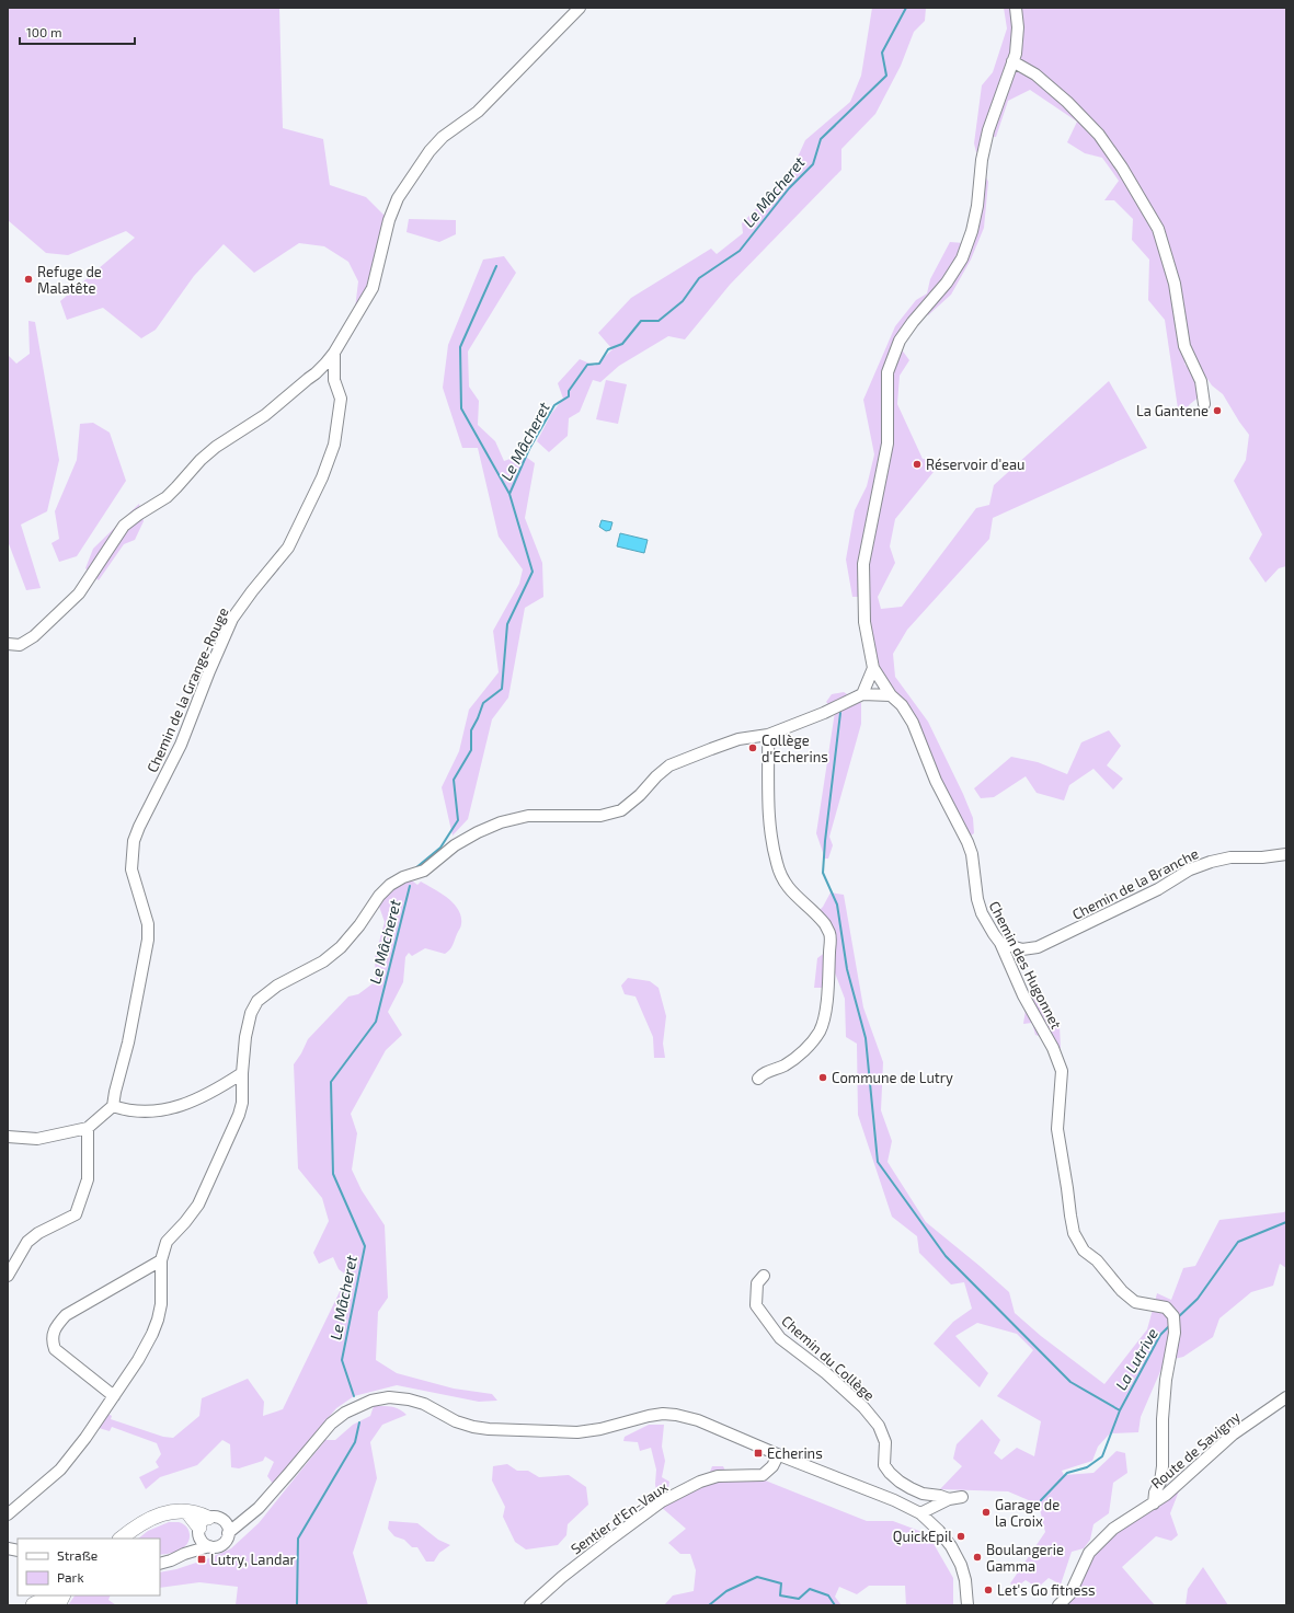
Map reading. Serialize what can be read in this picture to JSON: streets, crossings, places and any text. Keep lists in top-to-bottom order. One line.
{"streets":{"street":["Chemin de la Grange-Rouge","Chemin de la Branche","Chemin des Hugonnet","Chemin du Collège","Route de Savigny","Sentier d'En-Vaux"]},"crossings":[["Chemin de la Branche","Chemin des Hugonnet"],["Chemin des Hugonnet","Route de Savigny"]],"water":["Le Mâcheret","La Lutrive"],"places":{"other":["Refuge de Malatête","La Gantene","Réservoir d'eau","Collège d'Echerins","Commune de Lutry","Garage de la Croix","QuickEpil","Boulangerie Gamma","Let's Go fitness"],"transit":["Echerins","Lutry, Landar"]},"legend":["Straße","Park"],"scale_bar":"100 m"}
